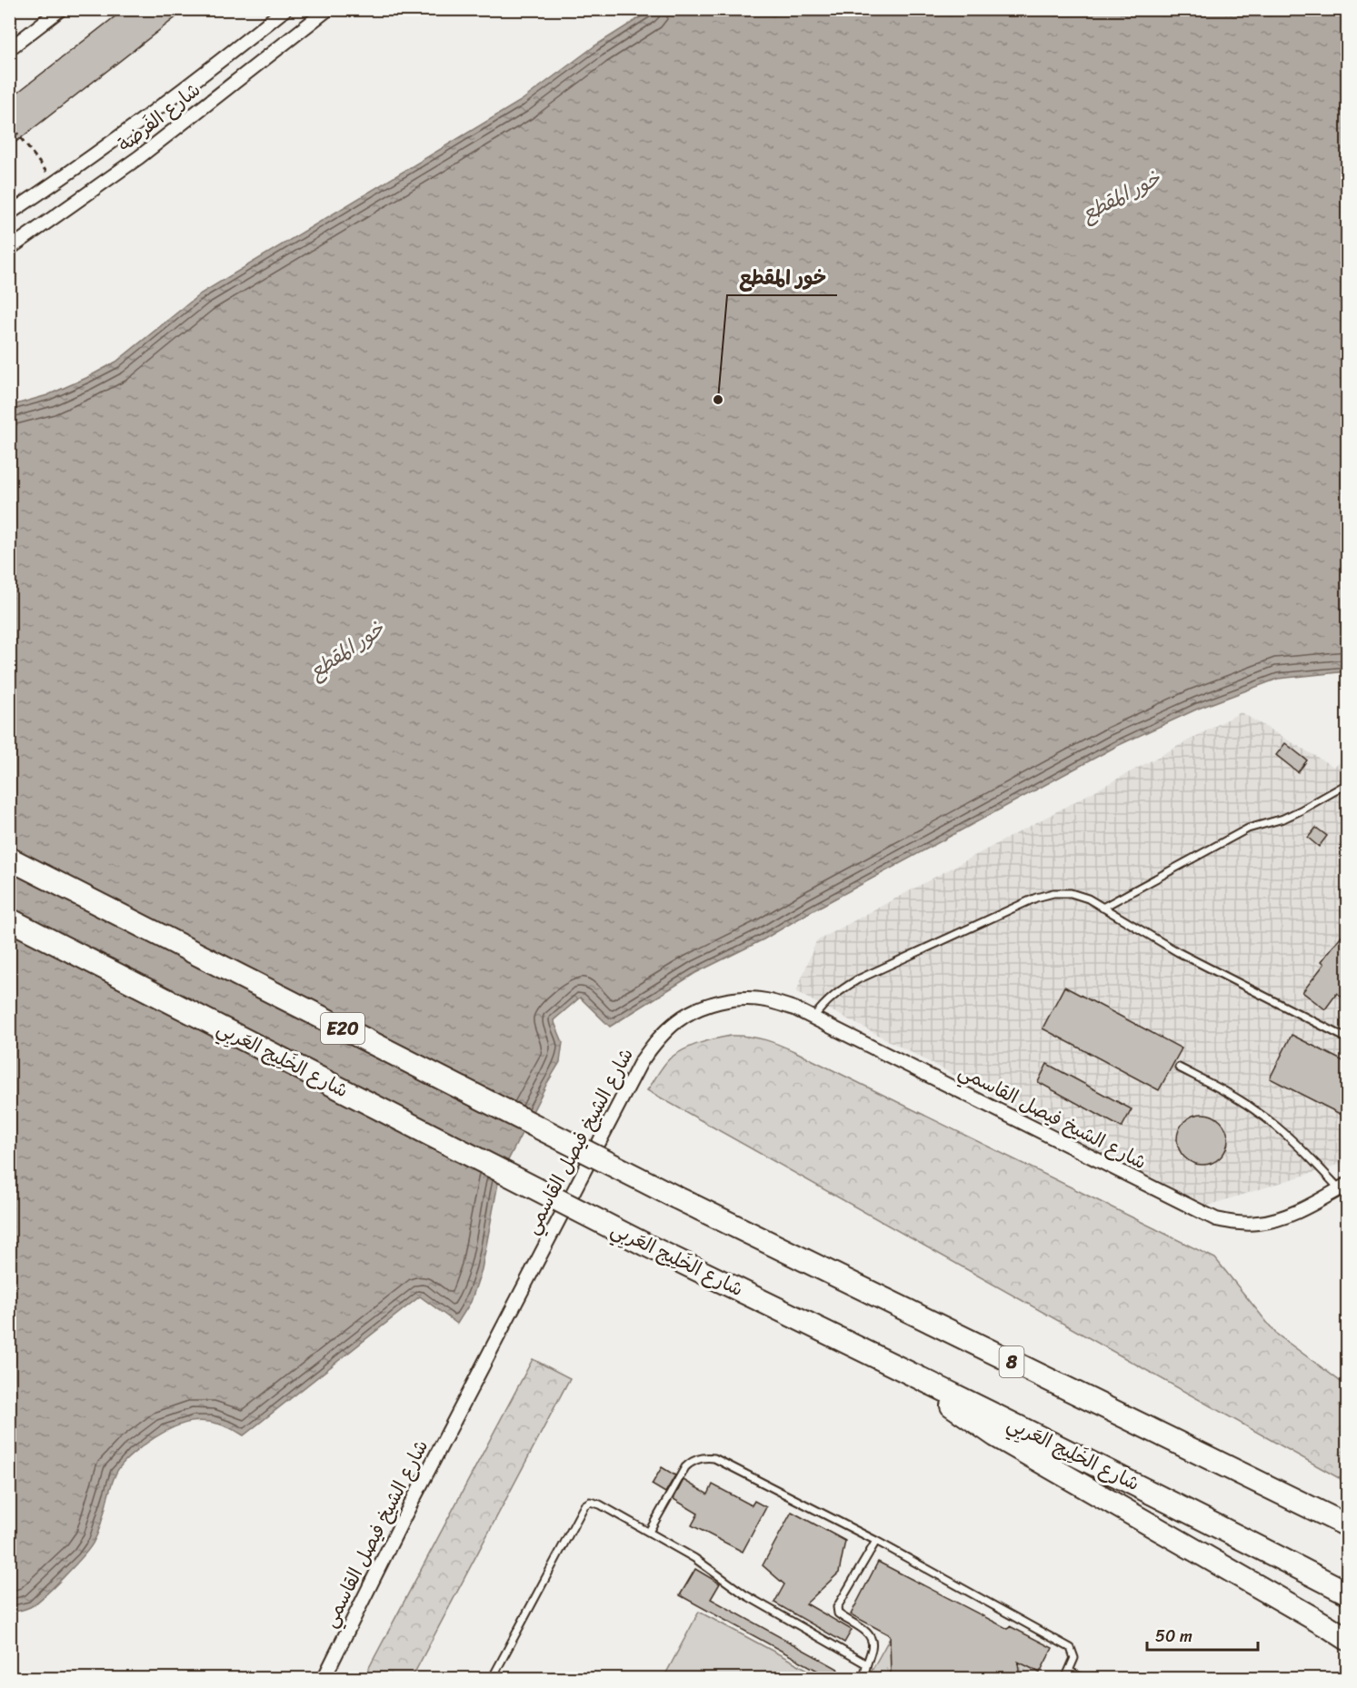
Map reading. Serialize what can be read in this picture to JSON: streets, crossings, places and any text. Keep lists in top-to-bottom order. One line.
{"streets":{"highway":["E20","شارع الخَلِيج العَربِي","8"],"street":["شارع الفَرضة","شارع الشيخ فيصل القاسمي"]},"crossings":[["E20","8"]],"water":["خور المقطع"],"places":["خور المقطع"],"scale_bar":"50 m"}
